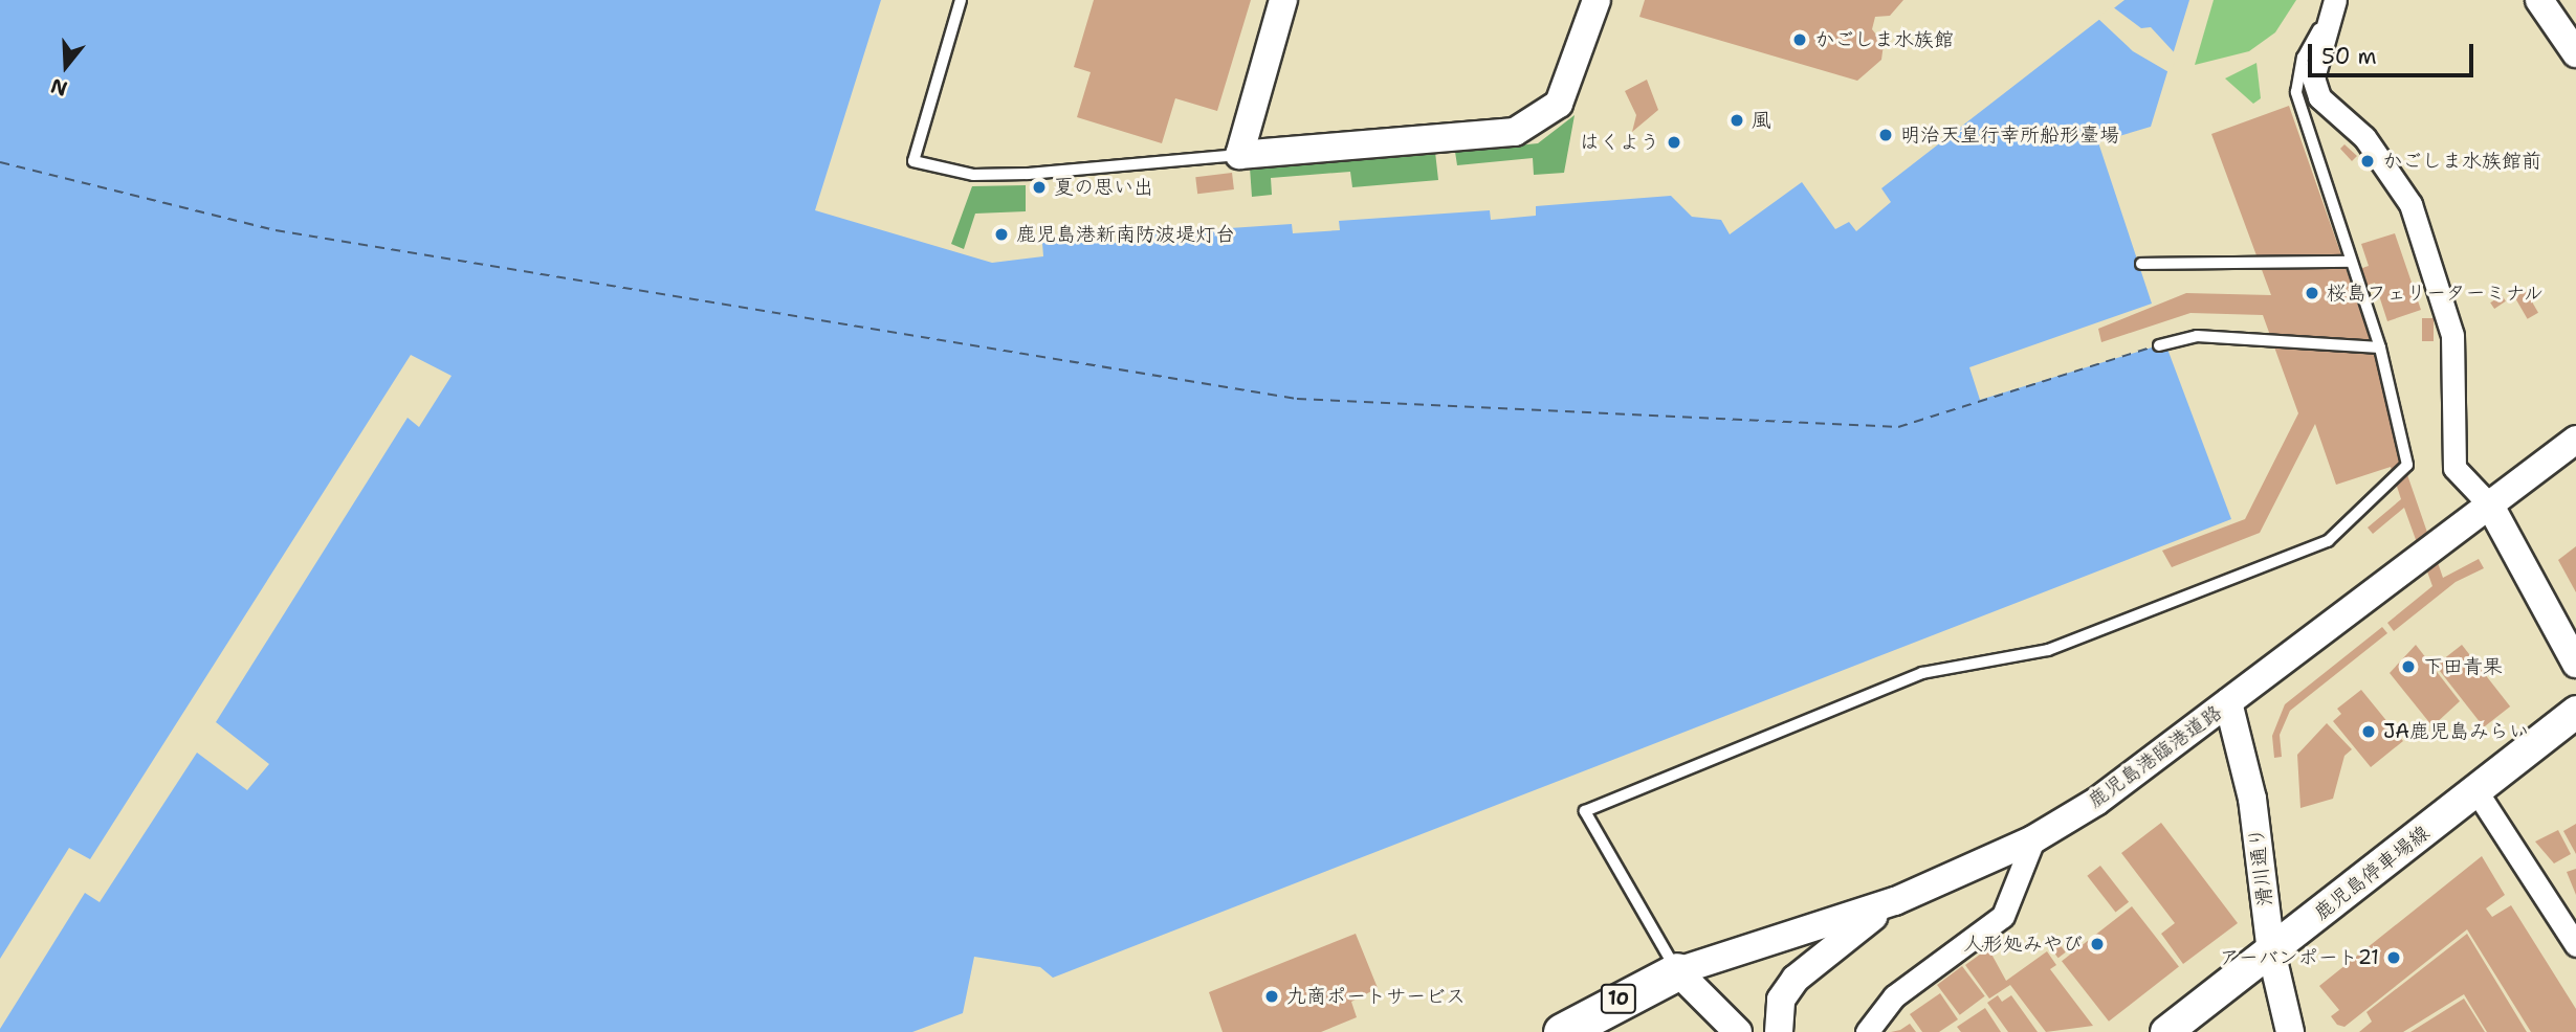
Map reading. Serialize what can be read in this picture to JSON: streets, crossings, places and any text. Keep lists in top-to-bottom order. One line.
{"streets":{"highway":["10"],"main road":["鹿児島停車場線"],"street":["鹿児島港臨港道路","滑川通り"]},"crossings":[["鹿児島港臨港道路","滑川通り"],["鹿児島港臨港道路","10"],["滑川通り","鹿児島停車場線"]],"places":["かごしま水族館","風","明治天皇行幸所船形臺場","はくよう","かごしま水族館前","夏の思い出","鹿児島港新南防波堤灯台","桜島フェリーターミナル","下田青果","JA鹿児島みらい","人形処みやび","アーバンポート21","九商ポートサービス"],"scale_bar":"50 m","north":"bottom"}
